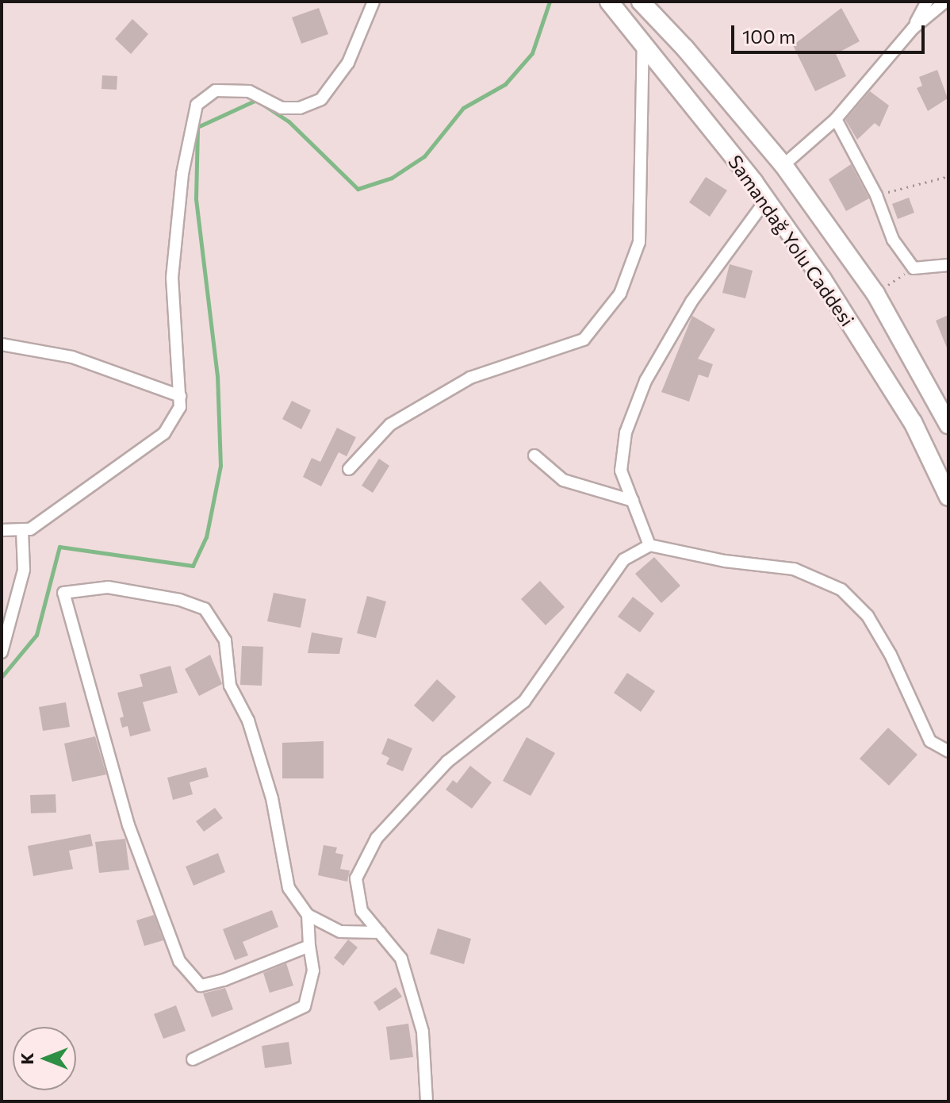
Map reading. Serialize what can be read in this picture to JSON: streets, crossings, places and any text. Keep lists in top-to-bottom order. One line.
{"streets":{"highway":["Samandağ Yolu Caddesi"]},"scale_bar":"100 m","north":"left"}
